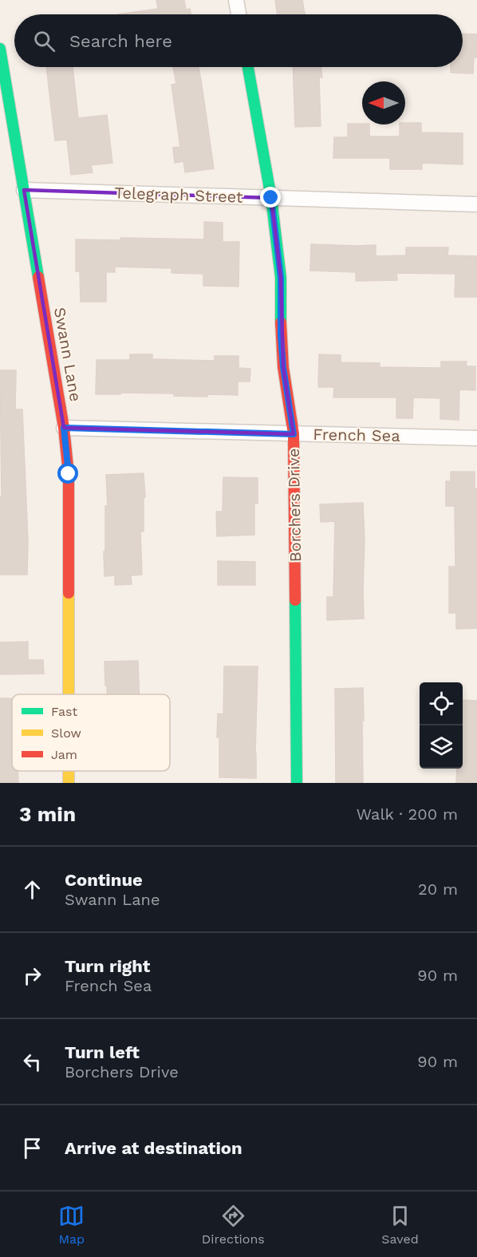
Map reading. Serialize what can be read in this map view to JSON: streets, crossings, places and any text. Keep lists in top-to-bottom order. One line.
{"streets":{"street":["Telegraph Street","Swann Lane","French Sea","Borchers Drive"]},"crossings":[["Telegraph Street","Swann Lane"],["Telegraph Street","Borchers Drive"],["Swann Lane","French Sea"],["French Sea","Borchers Drive"]],"legend":["Fast","Slow","Jam"],"north":"left","page":{"search":"Search here","heading":["3 min","Walk · 200 m"],"list":[["Continue","Swann Lane","20 m"],["Turn right","French Sea","90 m"],["Turn left","Borchers Drive","90 m"],"Arrive at destination"],"nav":["Map","Directions","Saved"]}}
